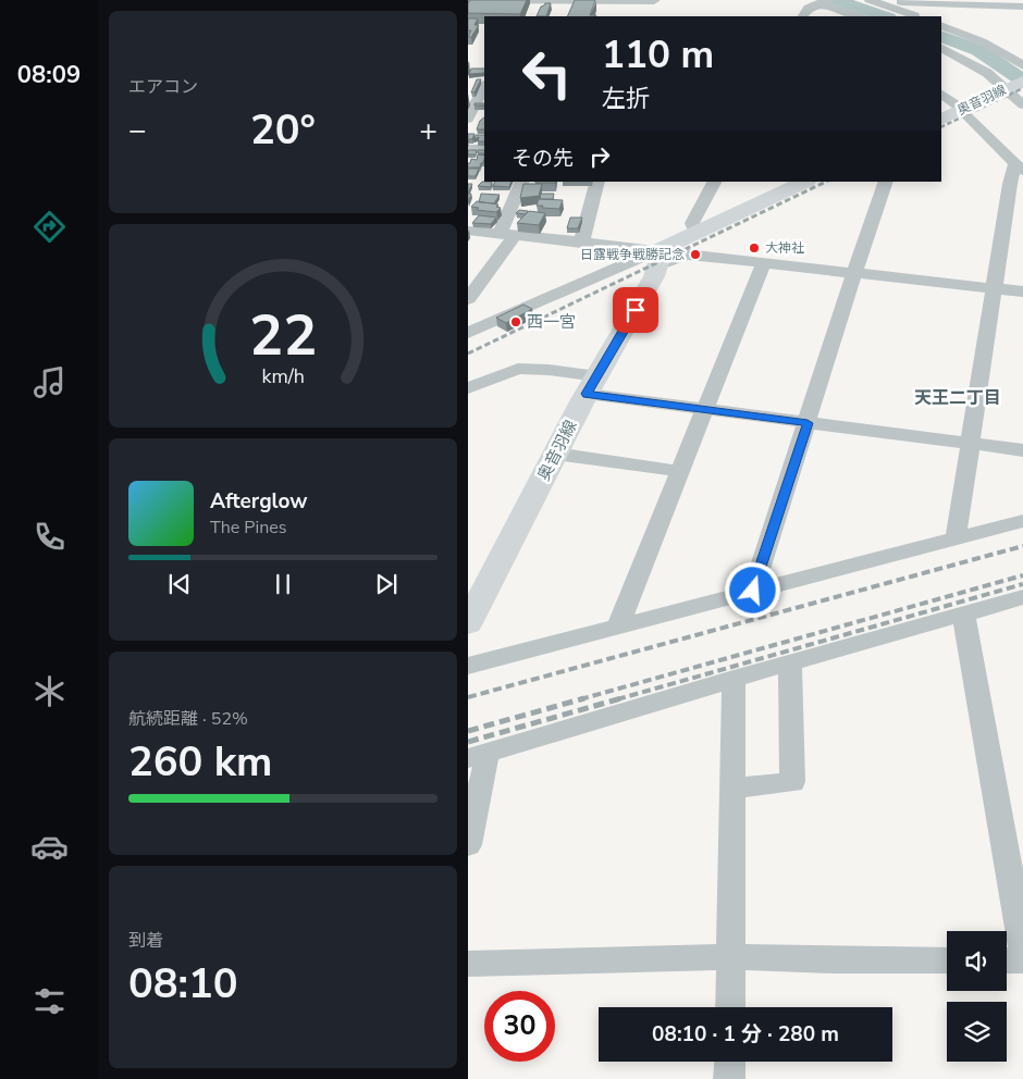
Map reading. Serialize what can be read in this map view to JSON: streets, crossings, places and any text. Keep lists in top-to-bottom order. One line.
{"streets":{"main road":["奥音羽線"]},"districts":["天王二丁目"],"places":["大神社","日露戦争戦勝記念","西一宮"],"page":{"tabs":"08:09","tile":["エアコン",["航続距離 · 52%","260 km"],["到着","08:10"]],"turn":["110 m","左折"],"heat":["−","20°","+"],"then":"その先","song":["Afterglow","The Pines"],"limit":"30","trip":"08:10 · 1 分 · 280 m","gauge":["22","km/h"]}}
